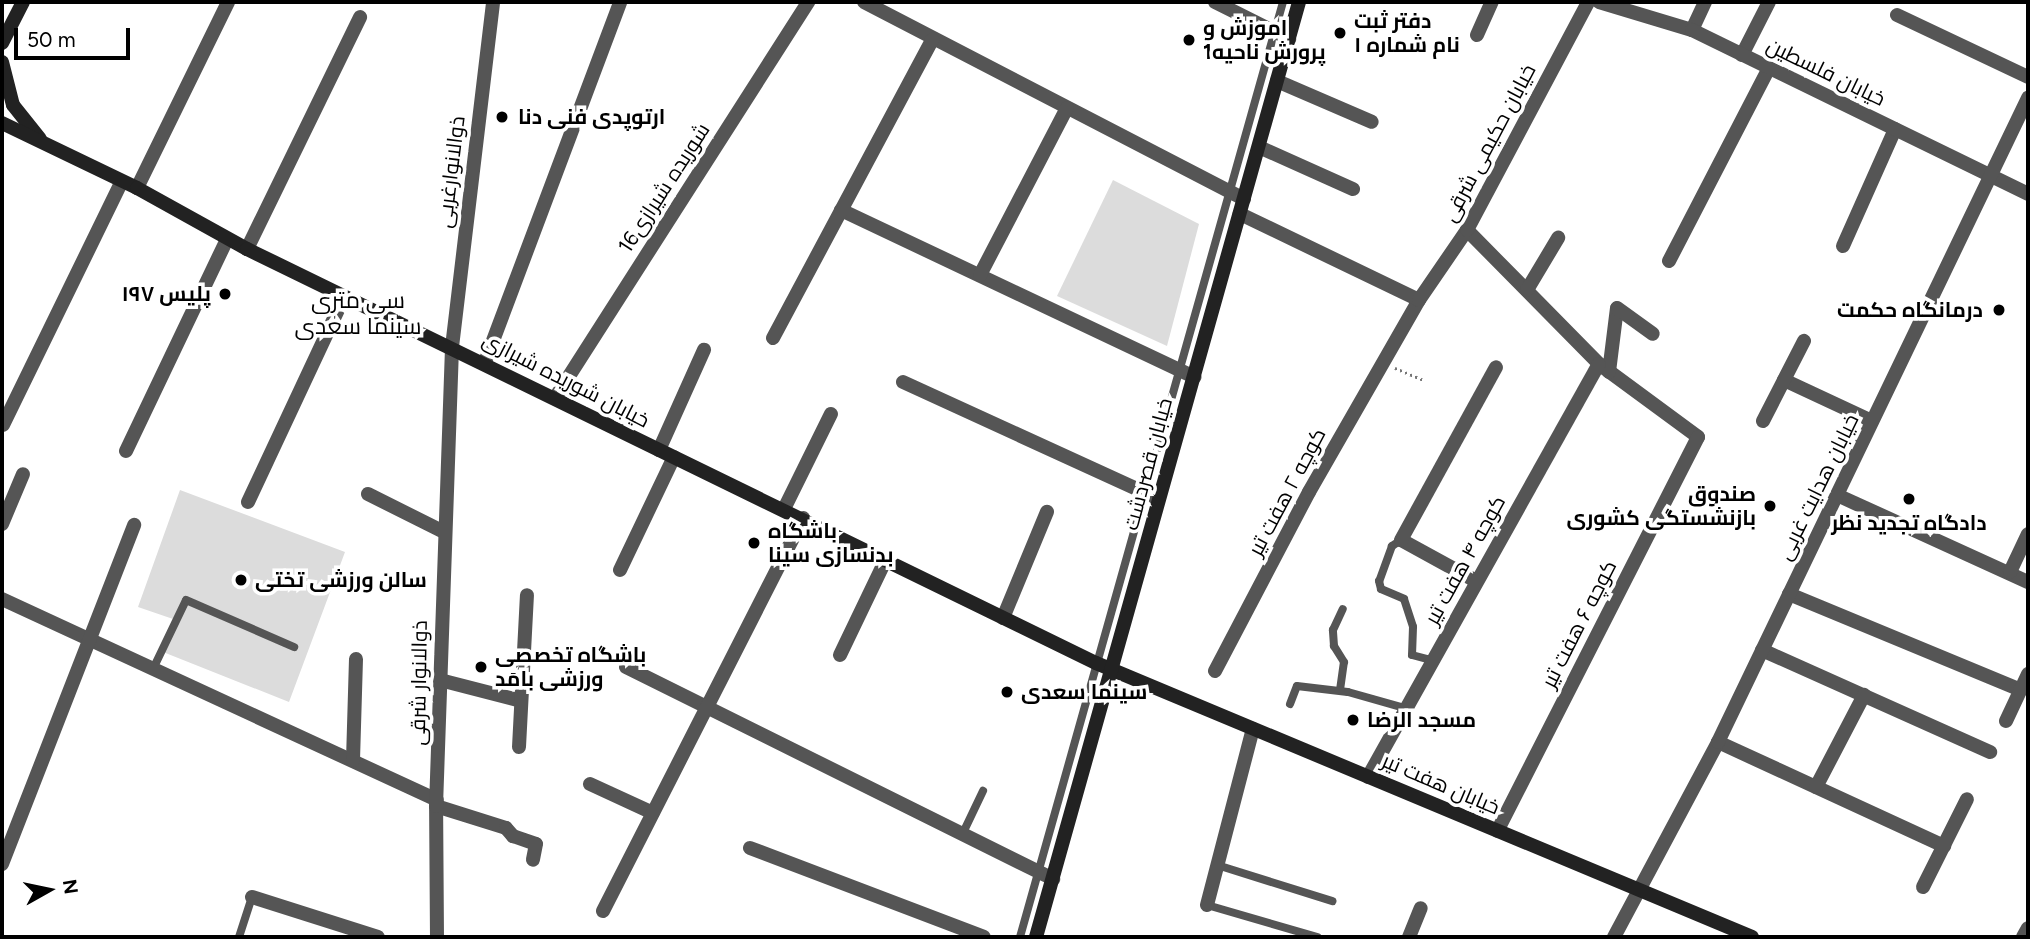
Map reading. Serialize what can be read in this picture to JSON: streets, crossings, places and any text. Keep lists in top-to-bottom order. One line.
{"streets":{"main road":["خیابان شوریده شیرازی","خیابان قصردشت","خیابان هفت تیر"],"street":["خیابان فلسطین","خیابان حکیمی شرقی","ذوالانوارغربی","شوریده شیرازی16","خیابان هدایت غربی","کوچه ۲ هفت تیر","کوچه ۴ هفت تیر","کوچه ۶ هفت تیر","ذوالانوار شرقی"]},"crossings":[["خیابان فلسطین","خیابان هدایت غربی"],["خیابان حکیمی شرقی","کوچه ۲ هفت تیر"],["ذوالانوارغربی","خیابان شوریده شیرازی"],["ذوالانوارغربی","ذوالانوار شرقی"],["شوریده شیرازی16","خیابان شوریده شیرازی"],["خیابان شوریده شیرازی","خیابان قصردشت"],["خیابان شوریده شیرازی","ذوالانوار شرقی"],["خیابان شوریده شیرازی","خیابان هفت تیر"],["خیابان قصردشت","خیابان هفت تیر"],["خیابان هدایت غربی","خیابان هفت تیر"],["کوچه ۴ هفت تیر","کوچه ۶ هفت تیر"],["کوچه ۴ هفت تیر","خیابان هفت تیر"],["کوچه ۶ هفت تیر","خیابان هفت تیر"]],"districts":["سی متری سینما سعدی"],"places":["دفتر ثبت نام شماره ١","اموزش و پرورش ناحیه1","ارتوپدی فنی دنا","پلیس ۱۹۷","درمانگاه حکمت","دادگاه تجدید نظر","صندوق بازنشستگی کشوری","باشگاه بدنسازی سینا","سالن ورزشی تختی","باشگاه تخصصی ورزشی بامَد","سینما سعدی","مسجد الرضا"],"scale_bar":"50 m","north":"right"}
